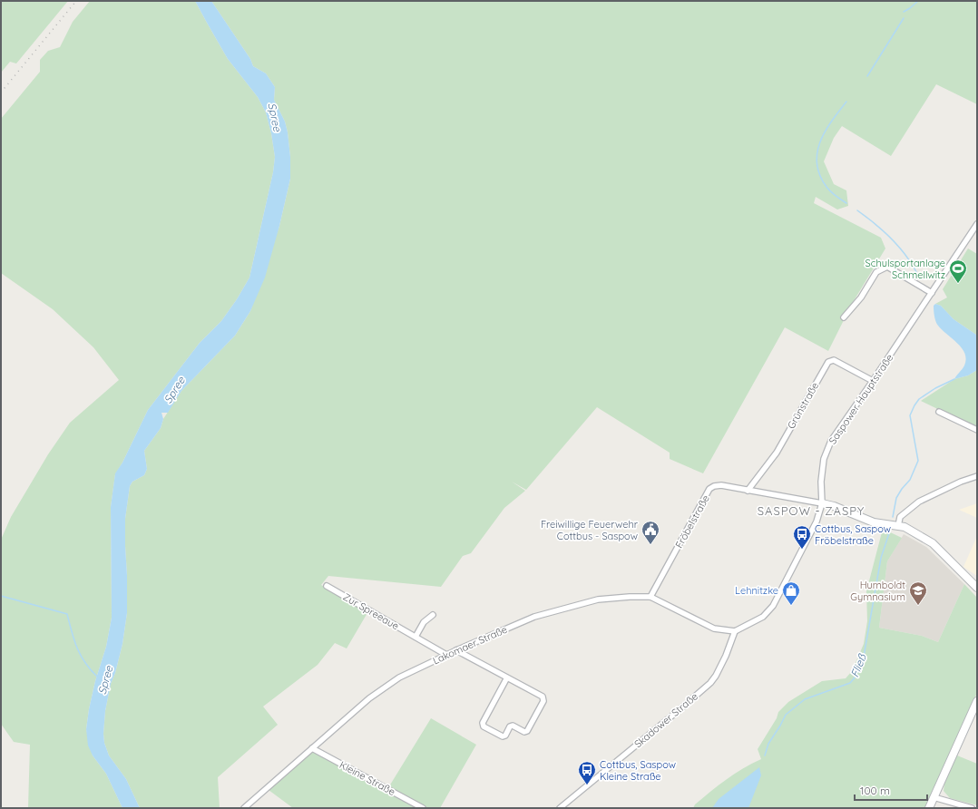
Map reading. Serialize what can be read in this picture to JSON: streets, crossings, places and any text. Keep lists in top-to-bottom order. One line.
{"streets":{"street":["Saspower Hauptstraße","Grünstraße","Fröbelstraße","Zur Spreeaue","Lakomaer Straße","Skadower Straße","Kleine Straße"]},"crossings":[["Saspower Hauptstraße","Grünstraße"],["Saspower Hauptstraße","Fröbelstraße"],["Saspower Hauptstraße","Lakomaer Straße"],["Saspower Hauptstraße","Skadower Straße"],["Grünstraße","Fröbelstraße"],["Fröbelstraße","Lakomaer Straße"],["Zur Spreeaue","Lakomaer Straße"],["Lakomaer Straße","Skadower Straße"],["Lakomaer Straße","Kleine Straße"]],"districts":["SASPOW - ZASPY"],"water":["Spree","Fließ"],"places":{"sports":["Schulsportanlage Schmellwitz"],"public building":["Freiwillige Feuerwehr Cottbus - Saspow"],"bus stop":["Cottbus, Saspow Fröbelstraße","Cottbus, Saspow Kleine Straße"],"shop":["Lehnitzke"],"school or university":["Humboldt Gymnasium"]},"scale_bar":"100 m"}
